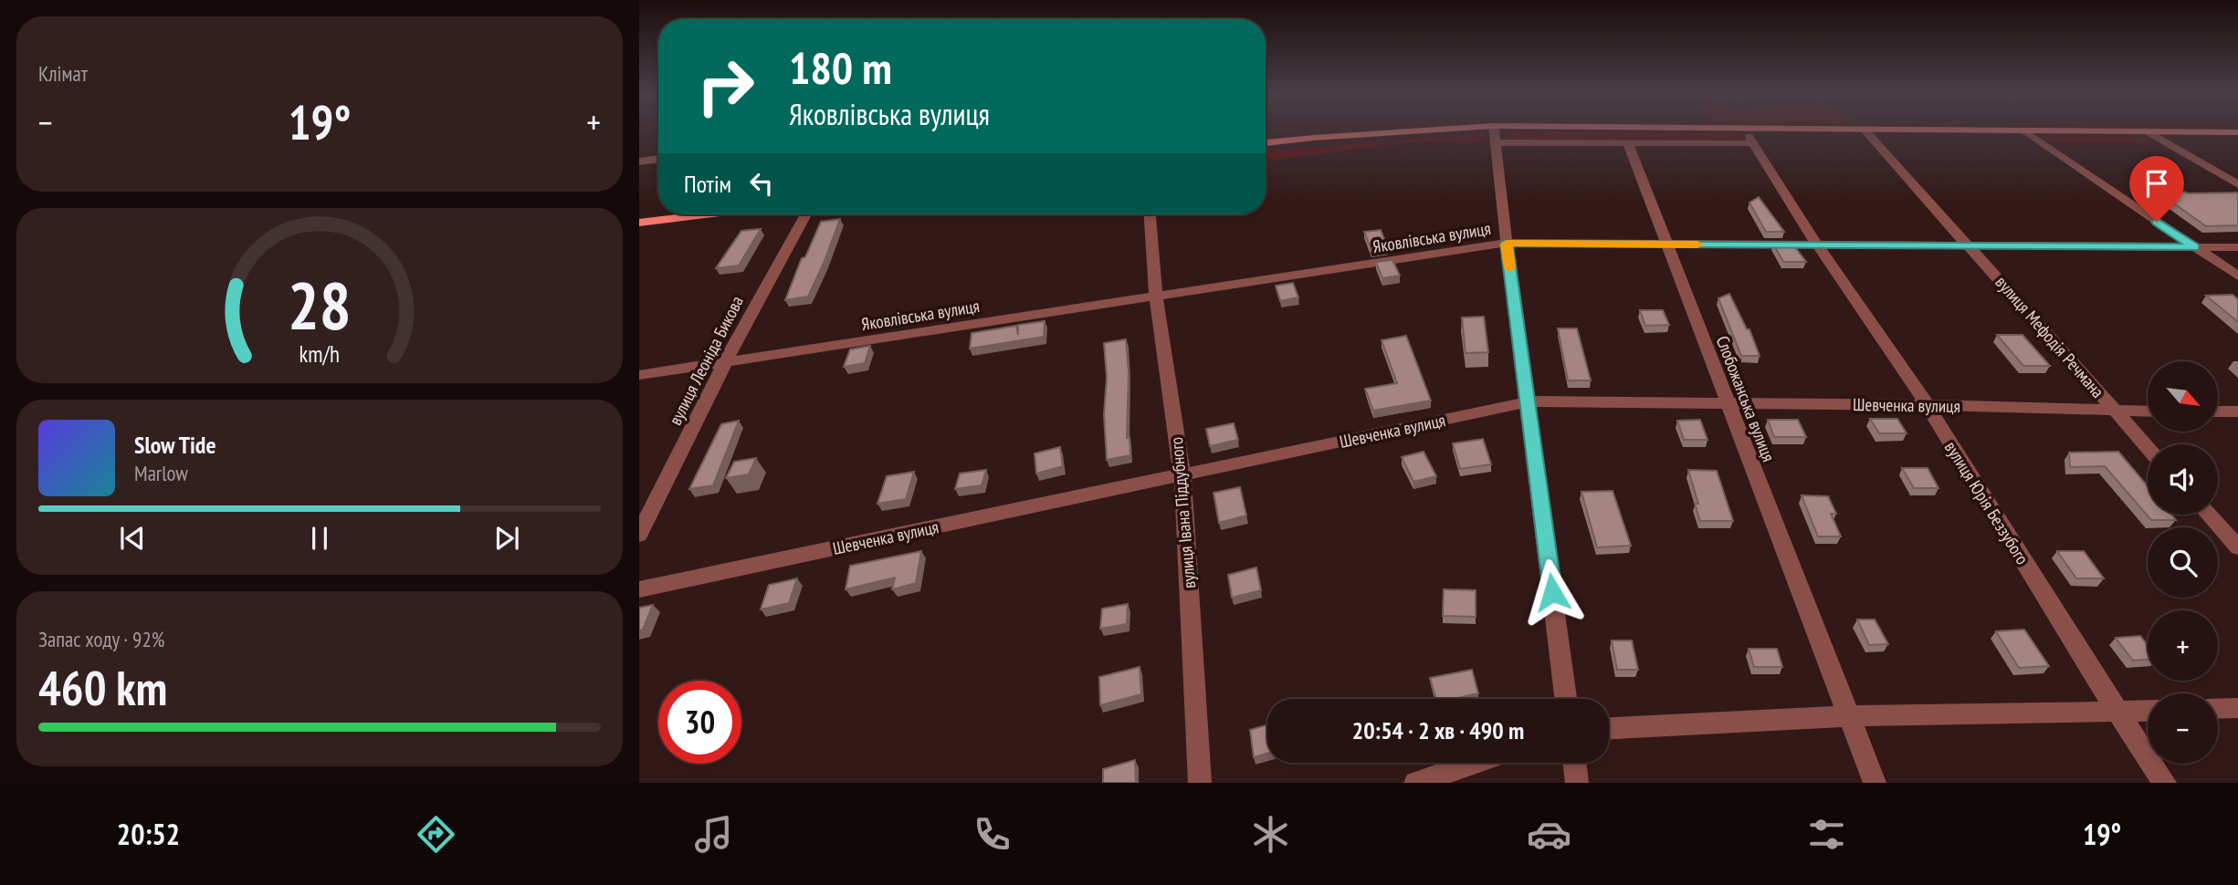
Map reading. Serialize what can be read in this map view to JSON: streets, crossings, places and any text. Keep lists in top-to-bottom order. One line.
{"streets":{"street":["Яковлівська вулиця","вулиця Мефодія Речмана","вулиця Леоніда Бикова","Слобожанська вулиця","Шевченка вулиця","вулиця Юрія Беззубого","вулиця Івана Піддубного"]},"crossings":[["Яковлівська вулиця","вулиця Мефодія Речмана"],["Яковлівська вулиця","вулиця Леоніда Бикова"],["Яковлівська вулиця","Слобожанська вулиця"],["Яковлівська вулиця","вулиця Юрія Беззубого"],["Яковлівська вулиця","вулиця Івана Піддубного"],["вулиця Мефодія Речмана","Шевченка вулиця"],["Слобожанська вулиця","Шевченка вулиця"],["Шевченка вулиця","вулиця Юрія Беззубого"],["Шевченка вулиця","вулиця Івана Піддубного"]],"north":"bottom right","page":{"tile":["Клімат",["Запас ходу · 92%","460 km"]],"turn":["180 m","Яковлівська вулиця"],"heat":["−","19°","+"],"then":"Потім","map_buttons":["+","−"],"song":["Slow Tide","Marlow"],"limit":"30","trip":"20:54 · 2 хв · 490 m","tabs":["20:52","19°"],"gauge":["28","km/h"]}}
